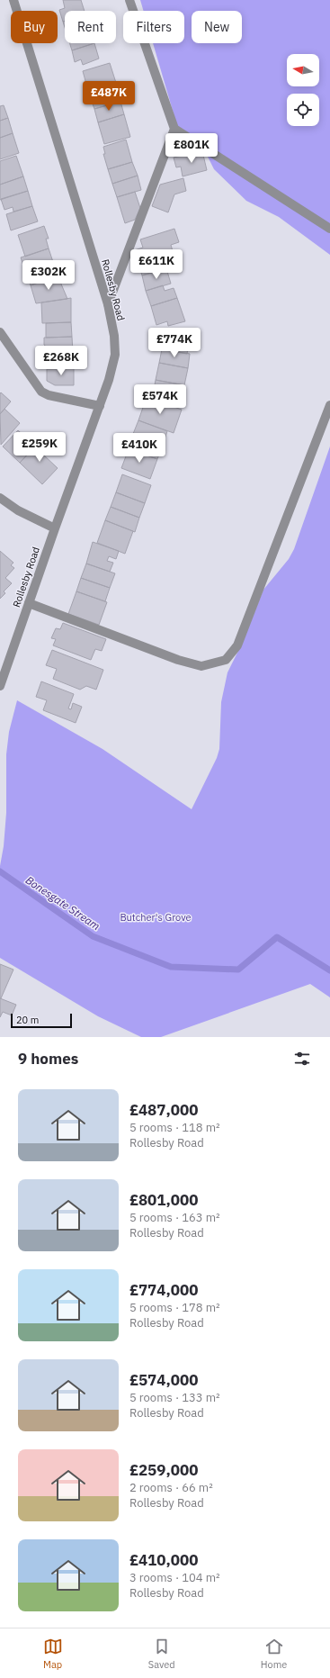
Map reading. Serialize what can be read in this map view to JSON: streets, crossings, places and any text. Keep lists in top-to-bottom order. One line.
{"streets":{"street":["Rollesby Road"]},"water":["Bonesgate Stream"],"parks":["Butcher's Grove"],"scale_bar":"20 m","north":"left","page":{"chip":["Buy","Rent","Filters","New"],"price":["£487K","£801K","£611K","£302K","£774K","£268K","£574K","£259K","£410K"],"scale":"20 m","heading":"9 homes","list":[{"name":"£487,000","note":"5 rooms · 118 m² · Rollesby Road"},{"name":"£801,000","note":"5 rooms · 163 m² · Rollesby Road"},{"name":"£774,000","note":"5 rooms · 178 m² · Rollesby Road"},{"name":"£574,000","note":"5 rooms · 133 m² · Rollesby Road"},{"name":"£259,000","note":"2 rooms · 66 m² · Rollesby Road"},{"name":"£410,000","note":"3 rooms · 104 m² · Rollesby Road"}],"tabs":["Map","Saved","Home"]}}
